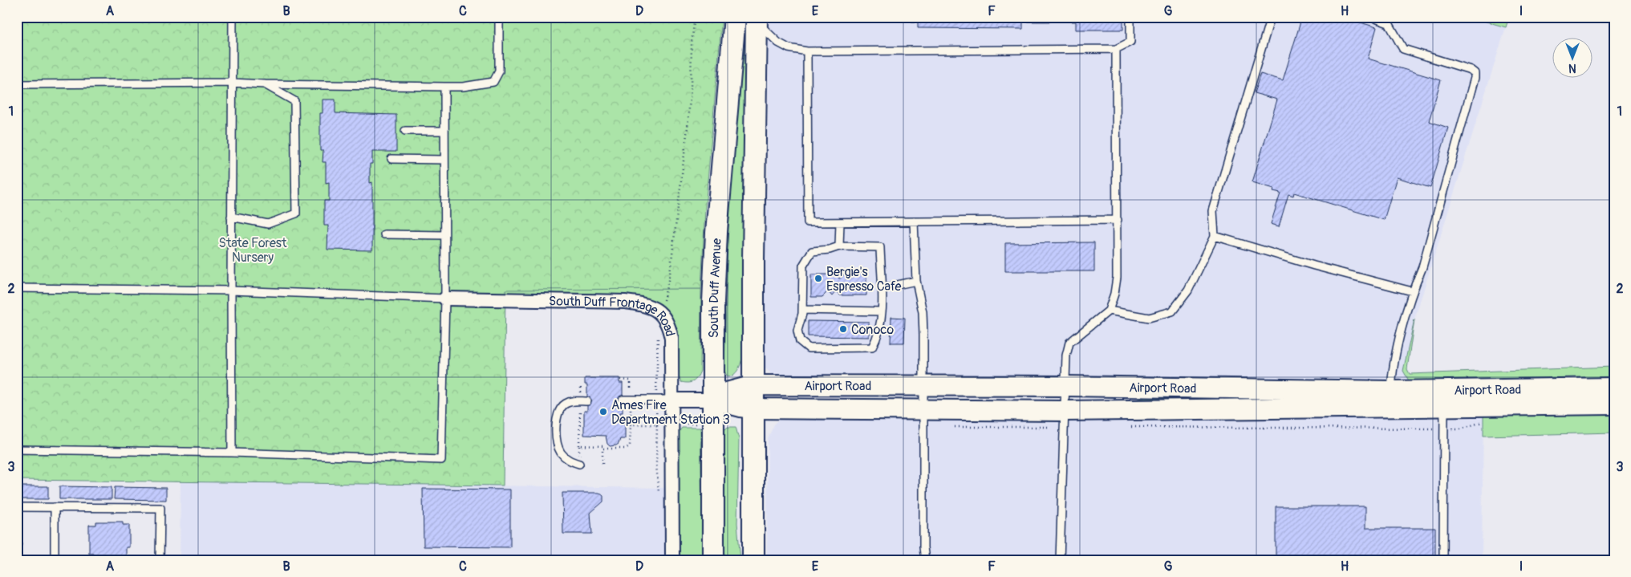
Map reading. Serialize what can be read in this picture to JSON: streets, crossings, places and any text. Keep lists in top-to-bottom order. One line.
{"streets":{"main road":["South Duff Avenue","Airport Road"],"street":["South Duff Frontage Road"]},"crossings":[["South Duff Avenue","Airport Road"],["South Duff Frontage Road","Airport Road"]],"parks":["State Forest Nursery"],"places":["Bergie's Espresso Cafe","Conoco","Ames Fire Department Station 3"],"north":"bottom","grid":{"columns":["A","B","C","D","E","F","G","H","I"],"rows":["1","2","3"]}}
